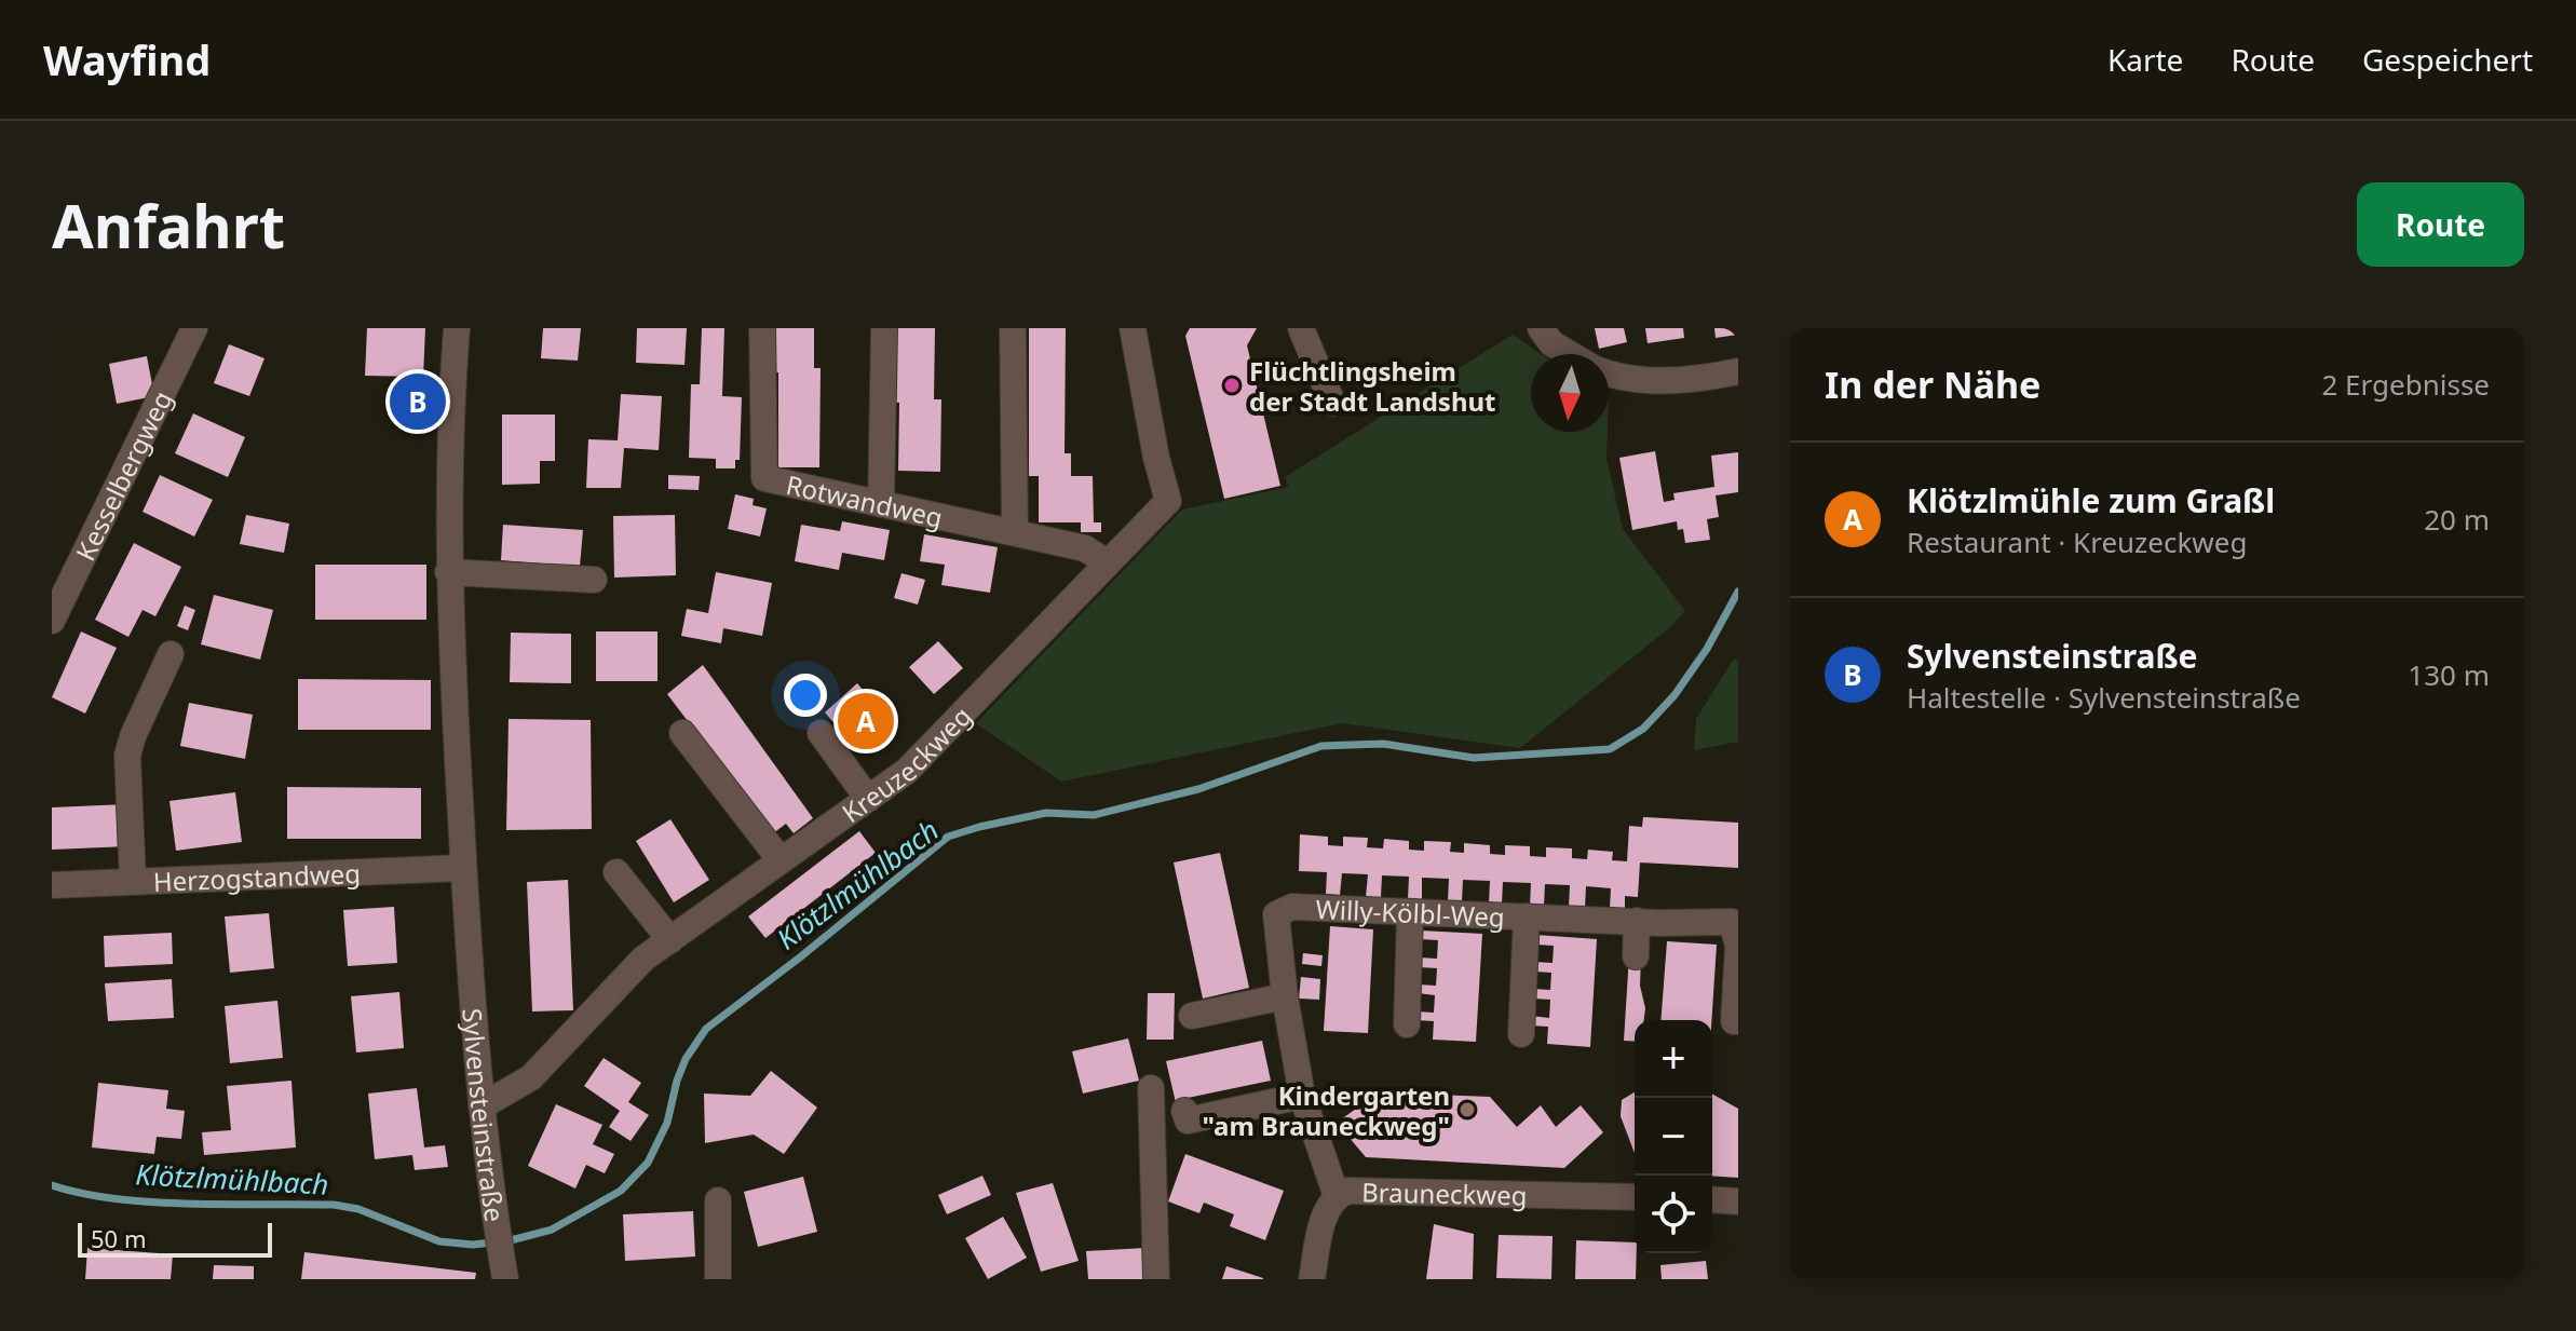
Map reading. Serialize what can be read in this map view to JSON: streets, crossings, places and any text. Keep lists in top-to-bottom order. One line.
{"streets":{"street":["Kesselbergweg","Rotwandweg","Kreuzeckweg","Herzogstandweg","Willy-Kölbl-Weg","Sylvensteinstraße","Brauneckweg"]},"crossings":[["Rotwandweg","Kreuzeckweg"],["Kreuzeckweg","Sylvensteinstraße"],["Herzogstandweg","Sylvensteinstraße"],["Willy-Kölbl-Weg","Brauneckweg"]],"water":["Klötzlmühlbach"],"places":["Flüchtlingsheim der Stadt Landshut","Kindergarten \"am Brauneckweg\""],"scale_bar":"50 m","north":"bottom","page":{"header":"Wayfind","nav":["Karte","Route","Gespeichert"],"buttons":"Route","title":"Anfahrt","heading":["In der Nähe","2 Ergebnisse"],"pins":["B","A"],"list":[{"mark":"A","name":"Klötzlmühle zum Graßl","note":"Restaurant · Kreuzeckweg","value":"20 m"},{"mark":"B","name":"Sylvensteinstraße","note":"Haltestelle · Sylvensteinstraße","value":"130 m"}],"map_buttons":["+","−"],"scale":"50 m"}}
